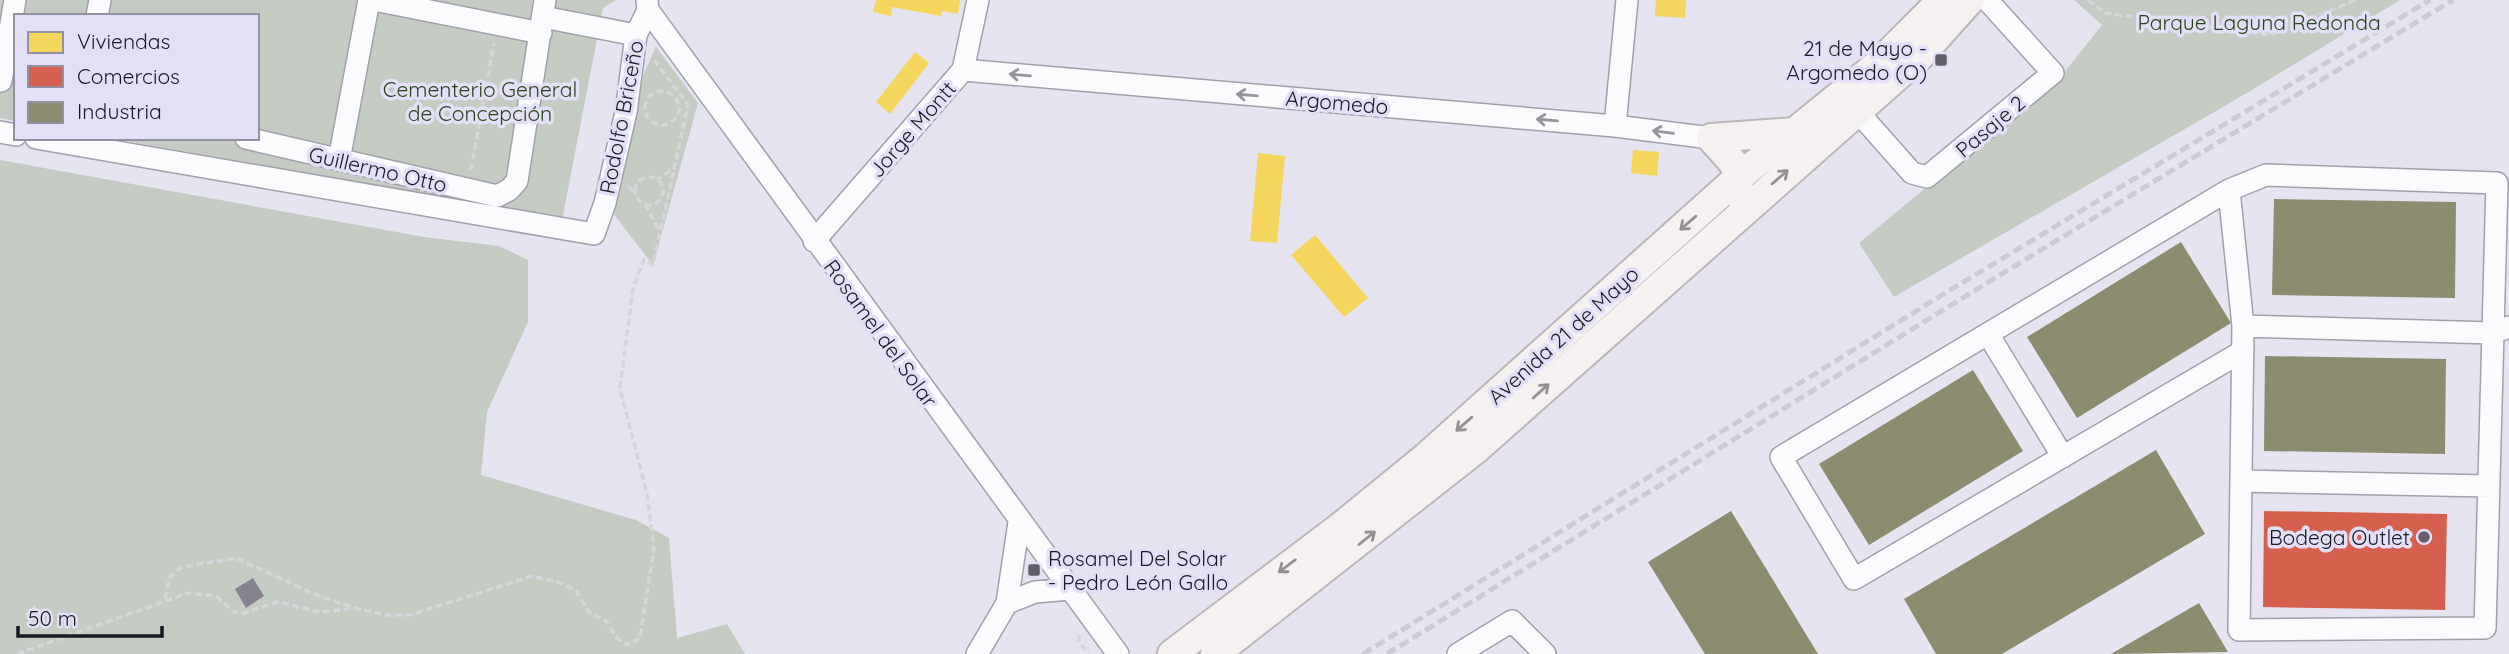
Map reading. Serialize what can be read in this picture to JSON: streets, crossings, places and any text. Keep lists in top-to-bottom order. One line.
{"streets":{"main road":["Avenida 21 de Mayo"],"street":["Argomedo","Rodolfo Briceño","Pasaje 2","Jorge Montt","Guillermo Otto","Rosamel del Solar"]},"crossings":[["Argomedo","Jorge Montt"],["Rodolfo Briceño","Rosamel del Solar"],["Pasaje 2","Avenida 21 de Mayo"],["Jorge Montt","Rosamel del Solar"]],"one_way":["Argomedo"],"parks":["Parque Laguna Redonda","Cementerio General de Concepción"],"places":{"transit":["21 de Mayo - Argomedo (O)","Rosamel Del Solar - Pedro León Gallo"],"other":["Bodega Outlet"]},"legend":["Viviendas","Comercios","Industria"],"scale_bar":"50 m"}
